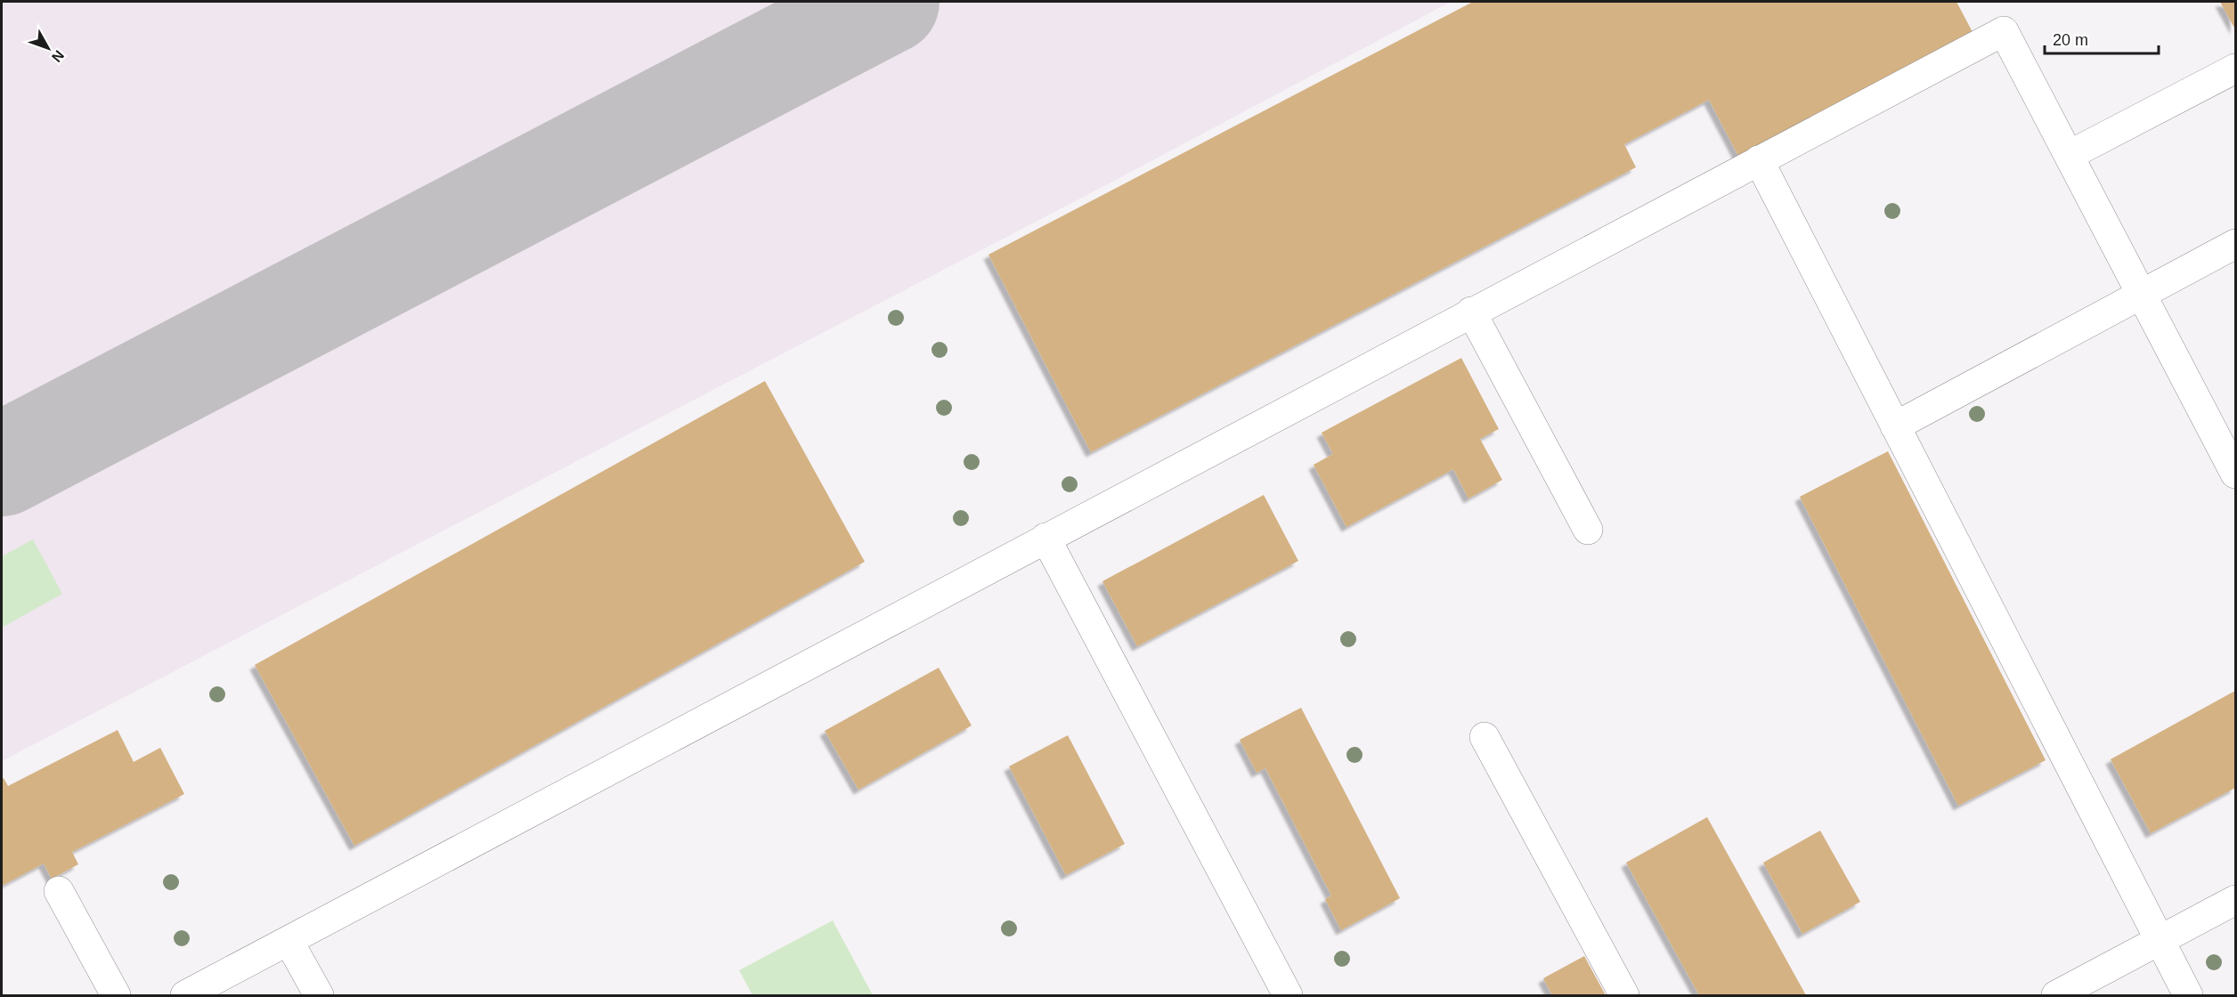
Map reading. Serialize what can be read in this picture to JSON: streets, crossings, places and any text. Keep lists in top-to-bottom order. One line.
{"scale_bar":"20 m","north":"bottom right"}
